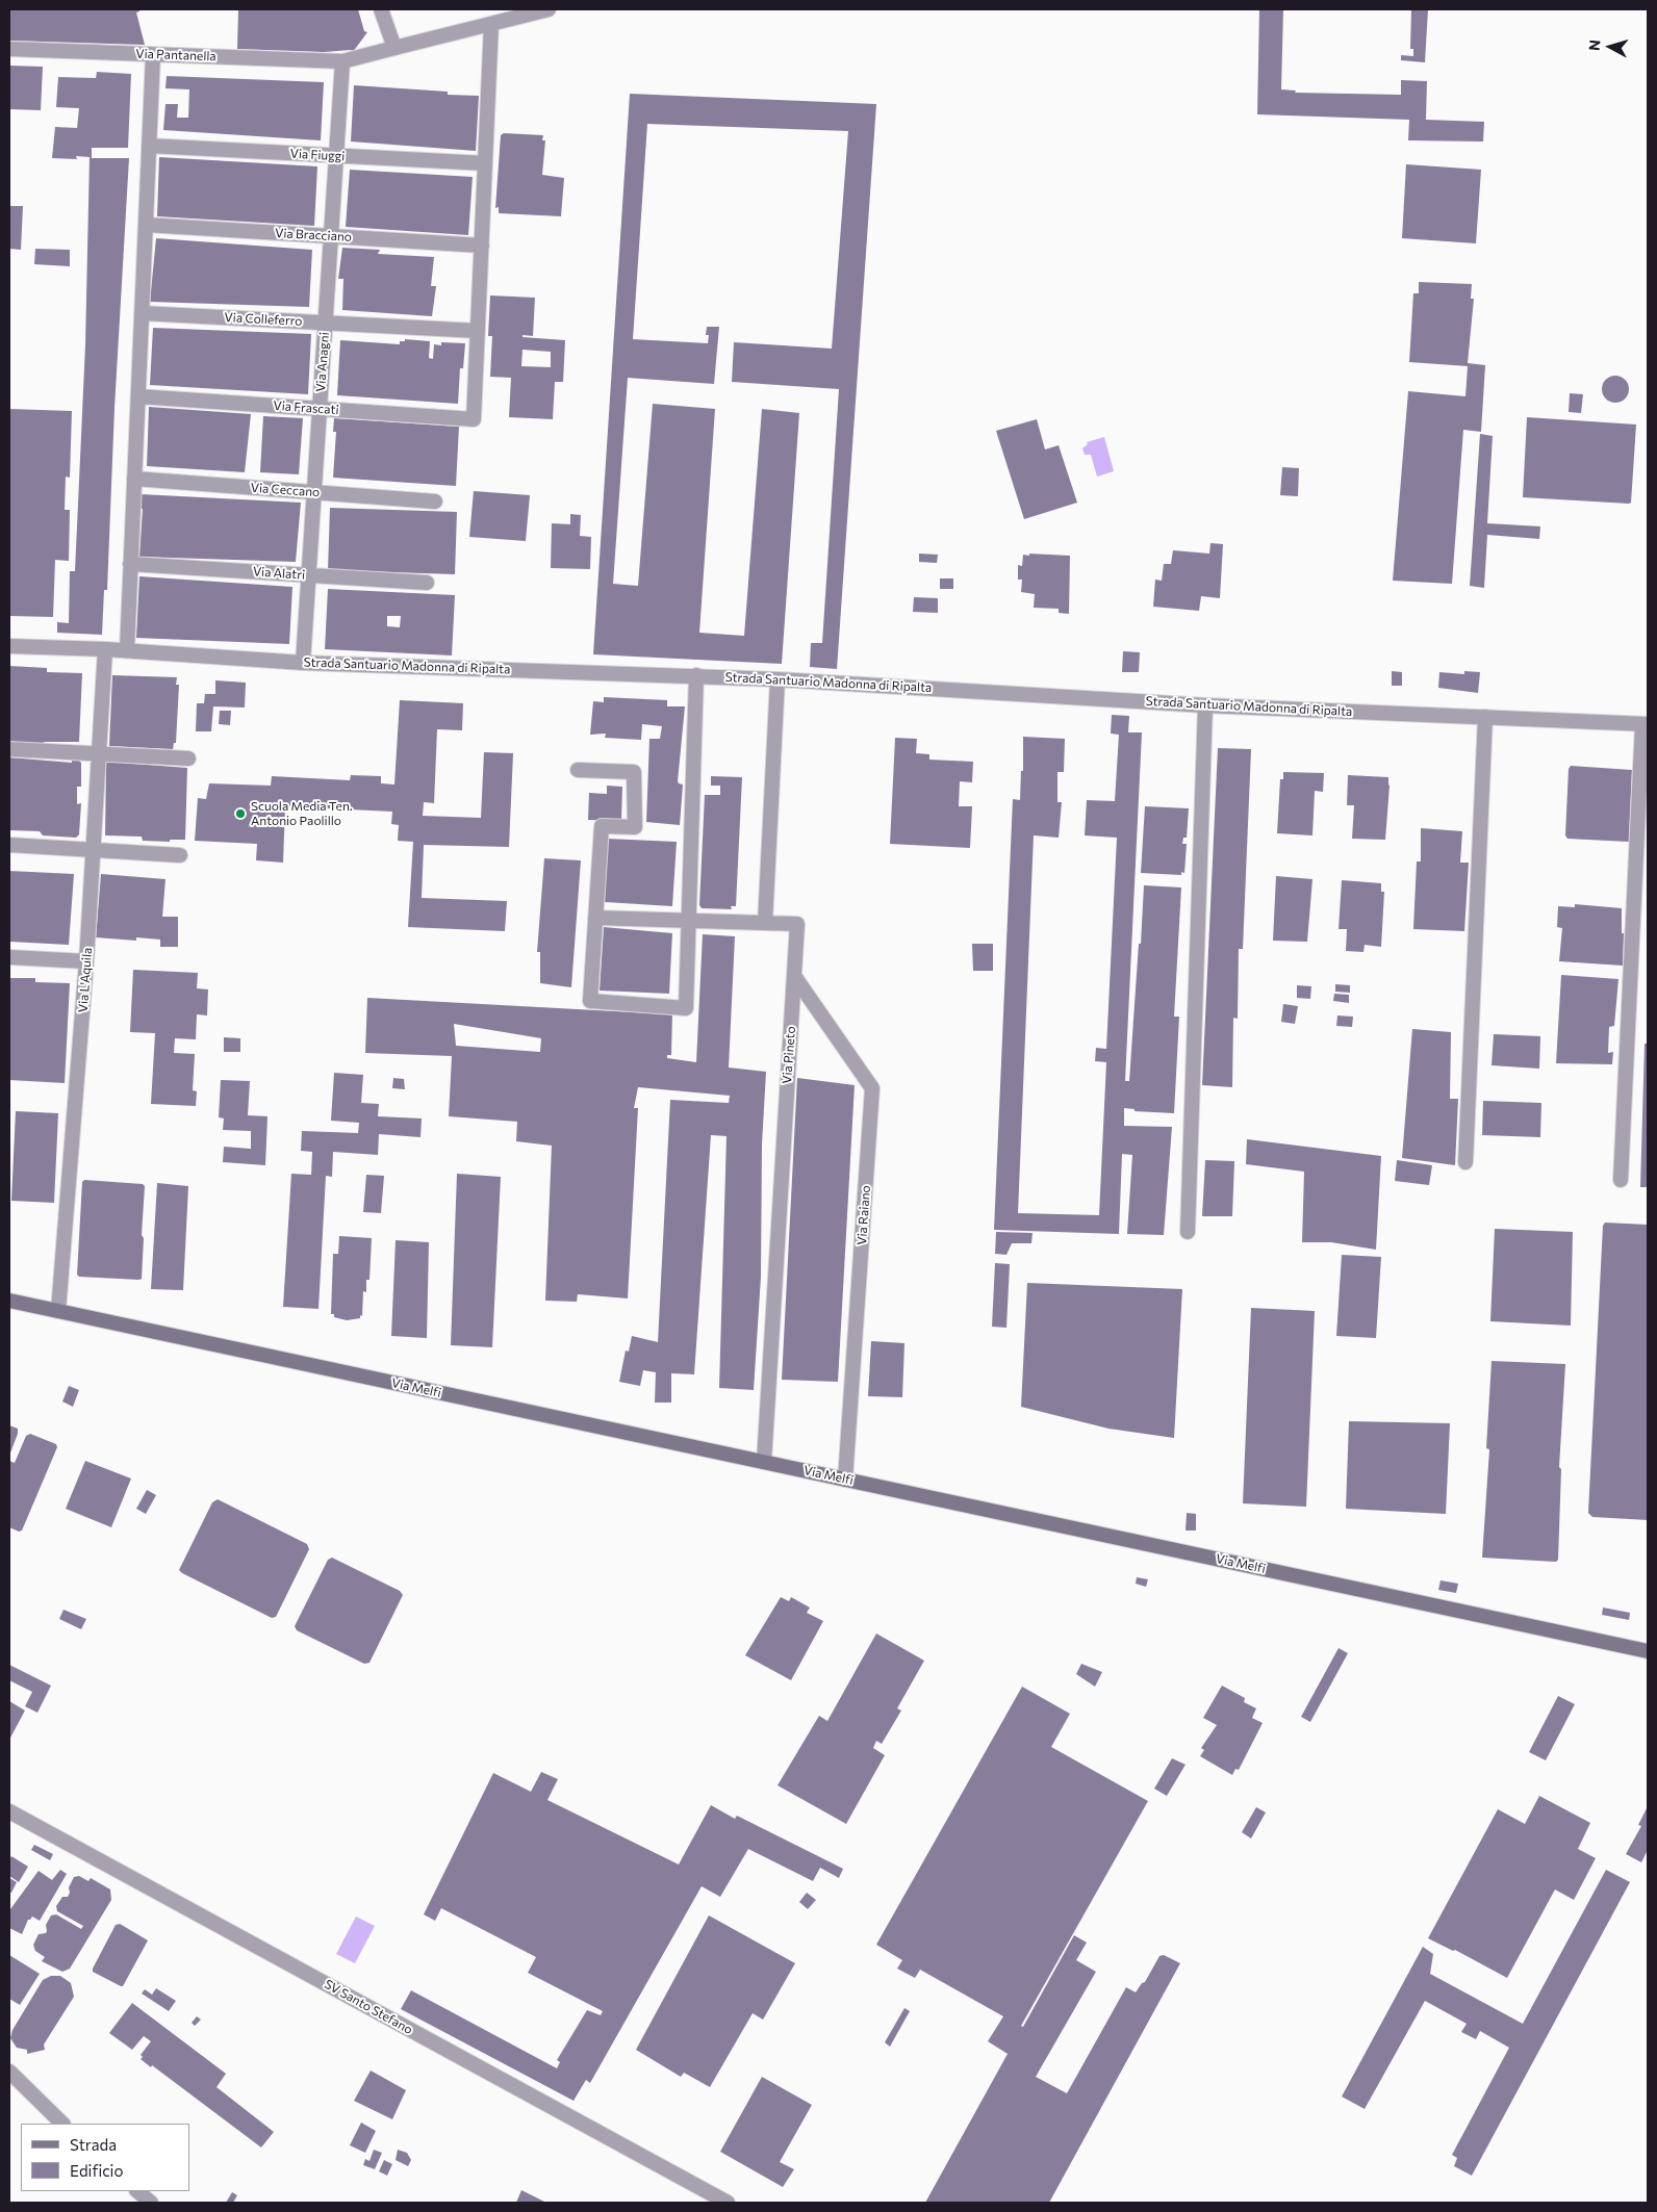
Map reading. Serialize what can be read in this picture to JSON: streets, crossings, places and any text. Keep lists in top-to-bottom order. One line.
{"streets":{"main road":["Via Melfi"],"street":["Via Pantanella","Via Fiuggi","Via Bracciano","Via Colleferro","Via Anagni","Via Frascati","Via Ceccano","Via Alatri","Strada Santuario Madonna di Ripalta","Via L'Aquila","Via Pineto","Via Raiano","SV Santo Stefano"]},"crossings":[["Via Pantanella","Via Anagni"],["Via Fiuggi","Via Anagni"],["Via Bracciano","Via Anagni"],["Via Colleferro","Via Anagni"],["Via Colleferro","Via Frascati"],["Via Anagni","Via Frascati"],["Via Anagni","Via Ceccano"],["Via Anagni","Via Alatri"],["Via Anagni","Strada Santuario Madonna di Ripalta"],["Strada Santuario Madonna di Ripalta","Via L'Aquila"],["Via L'Aquila","Via Melfi"],["Via Pineto","Via Raiano"],["Via Pineto","Via Melfi"],["Via Raiano","Via Melfi"]],"places":["Scuola Media Ten. Antonio Paolillo"],"legend":["Strada","Edificio"],"north":"left"}
